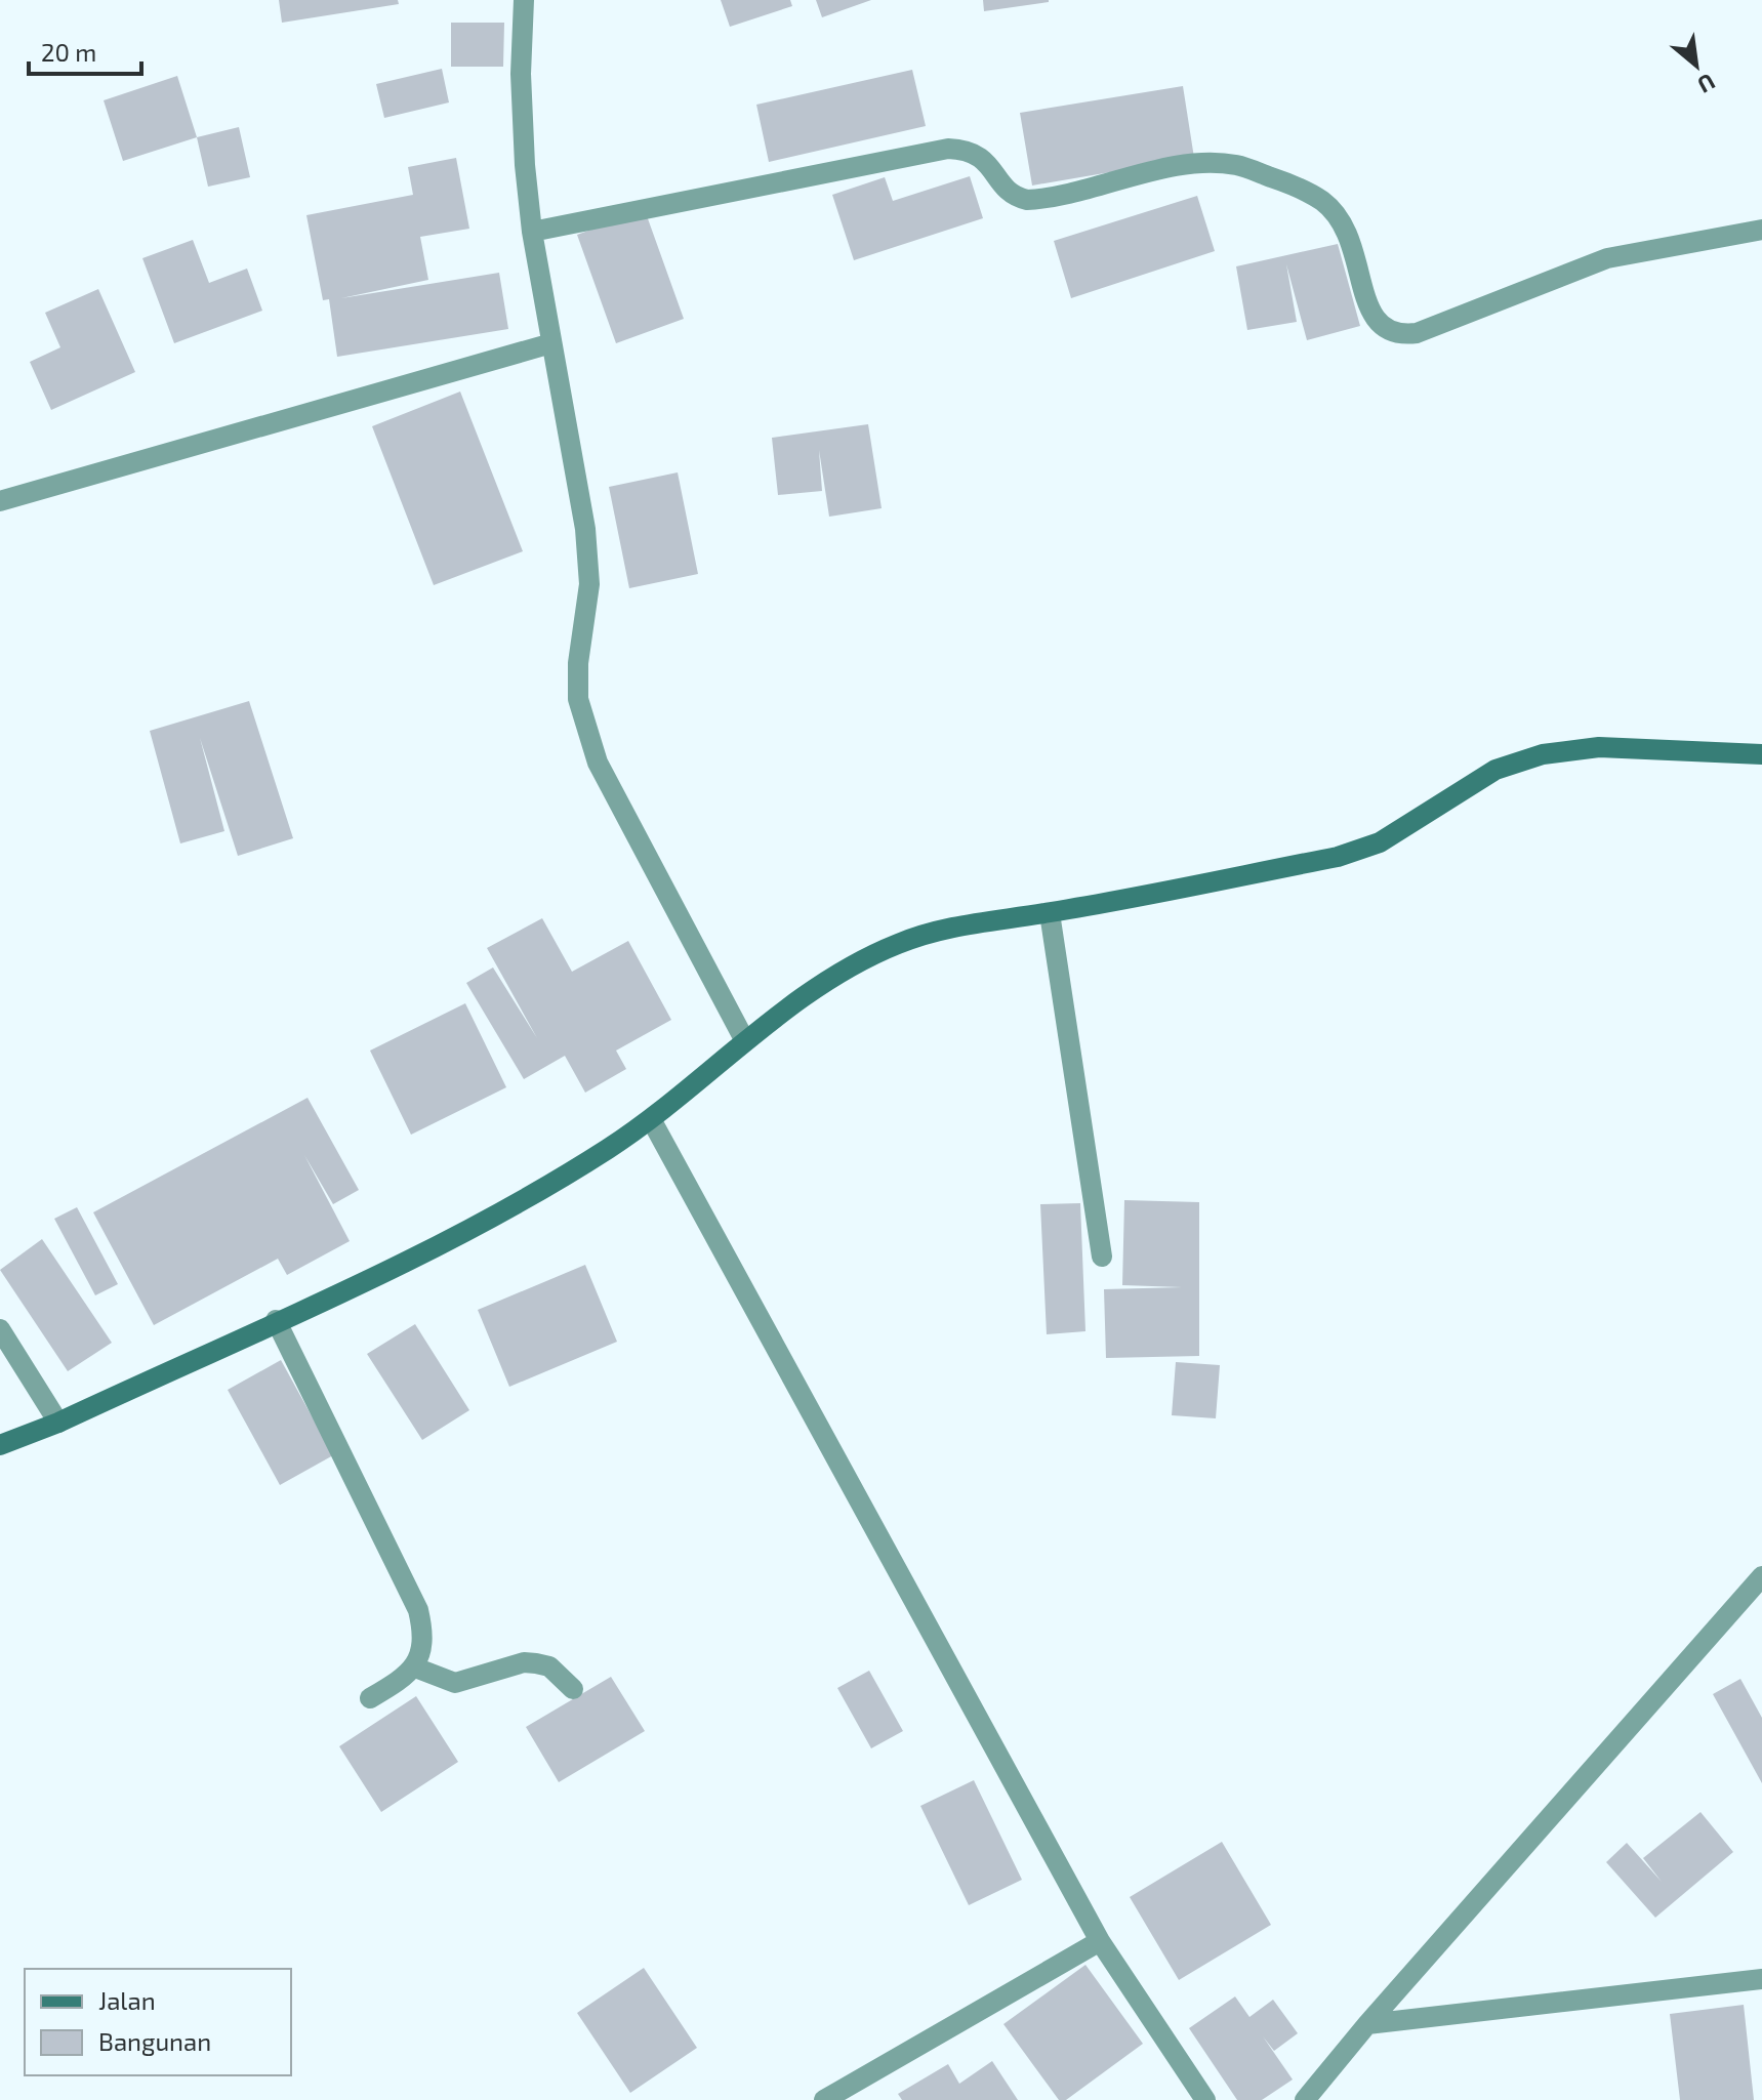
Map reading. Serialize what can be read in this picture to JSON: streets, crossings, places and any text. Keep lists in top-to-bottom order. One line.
{"legend":["Jalan","Bangunan"],"scale_bar":"20 m","north":"bottom right"}
